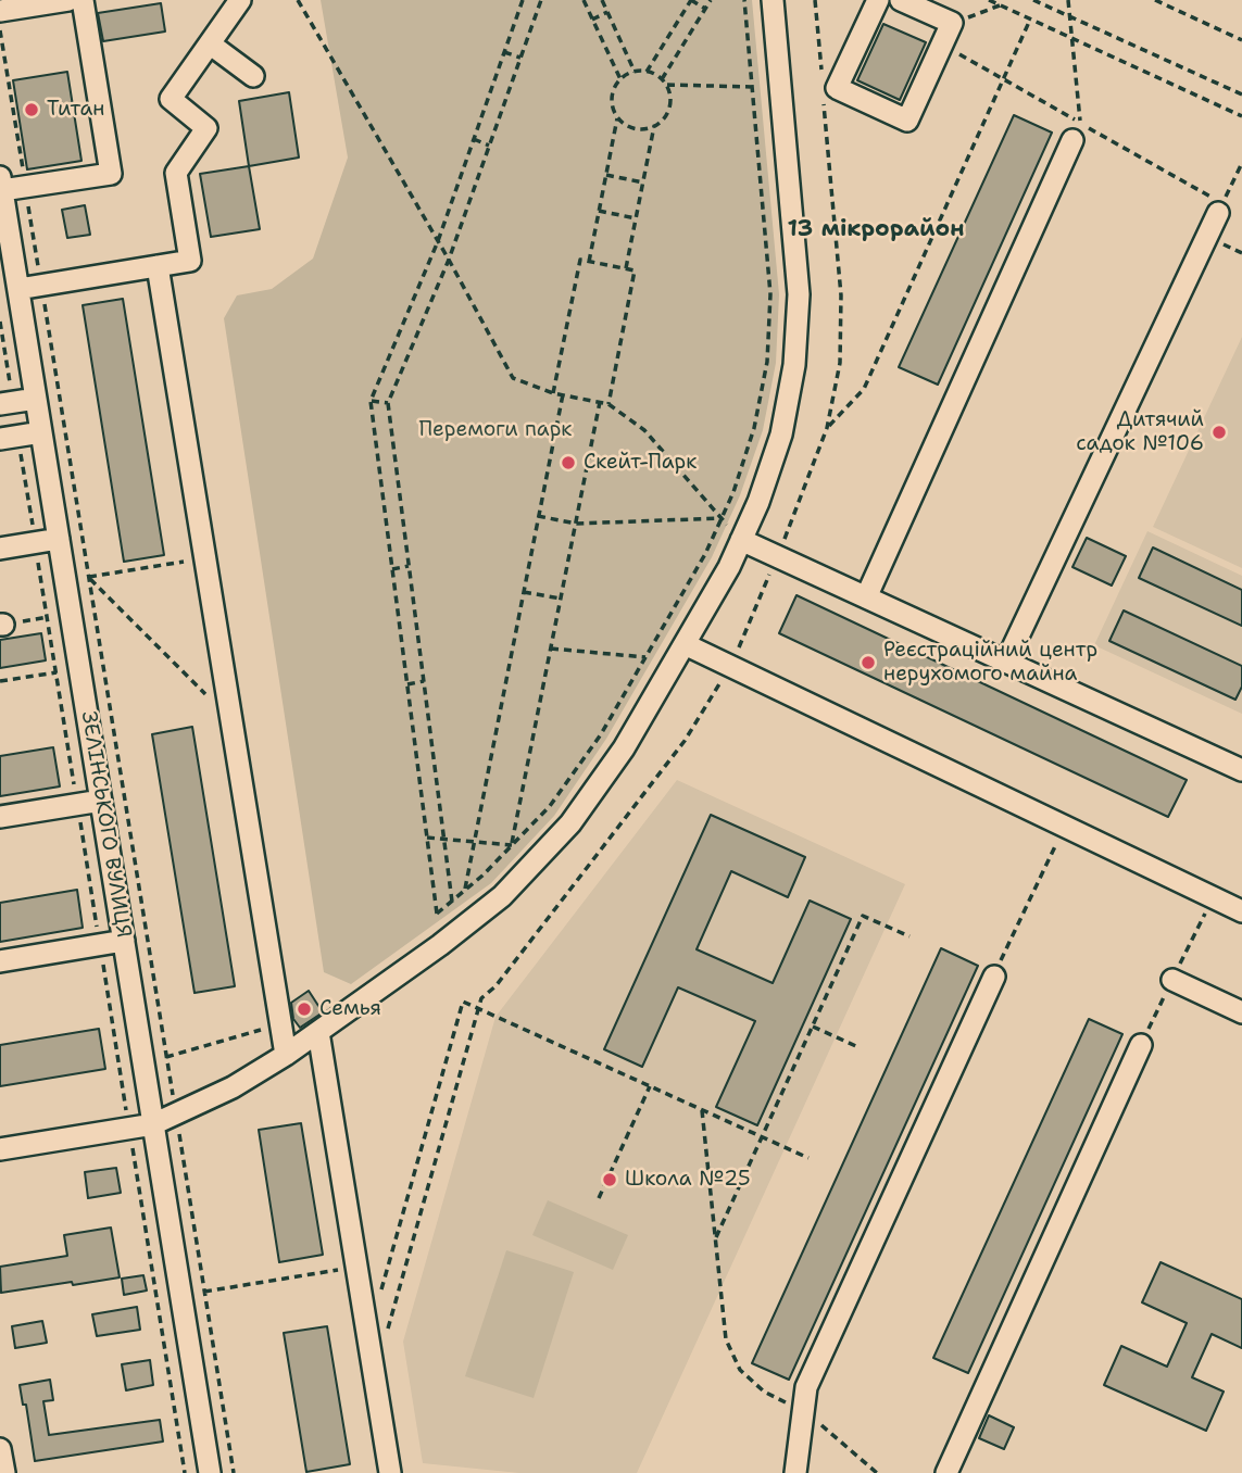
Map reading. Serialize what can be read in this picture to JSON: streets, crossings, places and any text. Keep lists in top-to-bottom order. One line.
{"streets":{"street":["ЗЕЛІНСЬКОГО ВУЛИЦЯ"]},"districts":["13 мікрорайон"],"parks":["Перемоги парк"],"places":["Титан","Дитячий садок №106","Скейт-Парк","Реєстраційний центр нерухомого майна","Семья","Школа №25"]}
